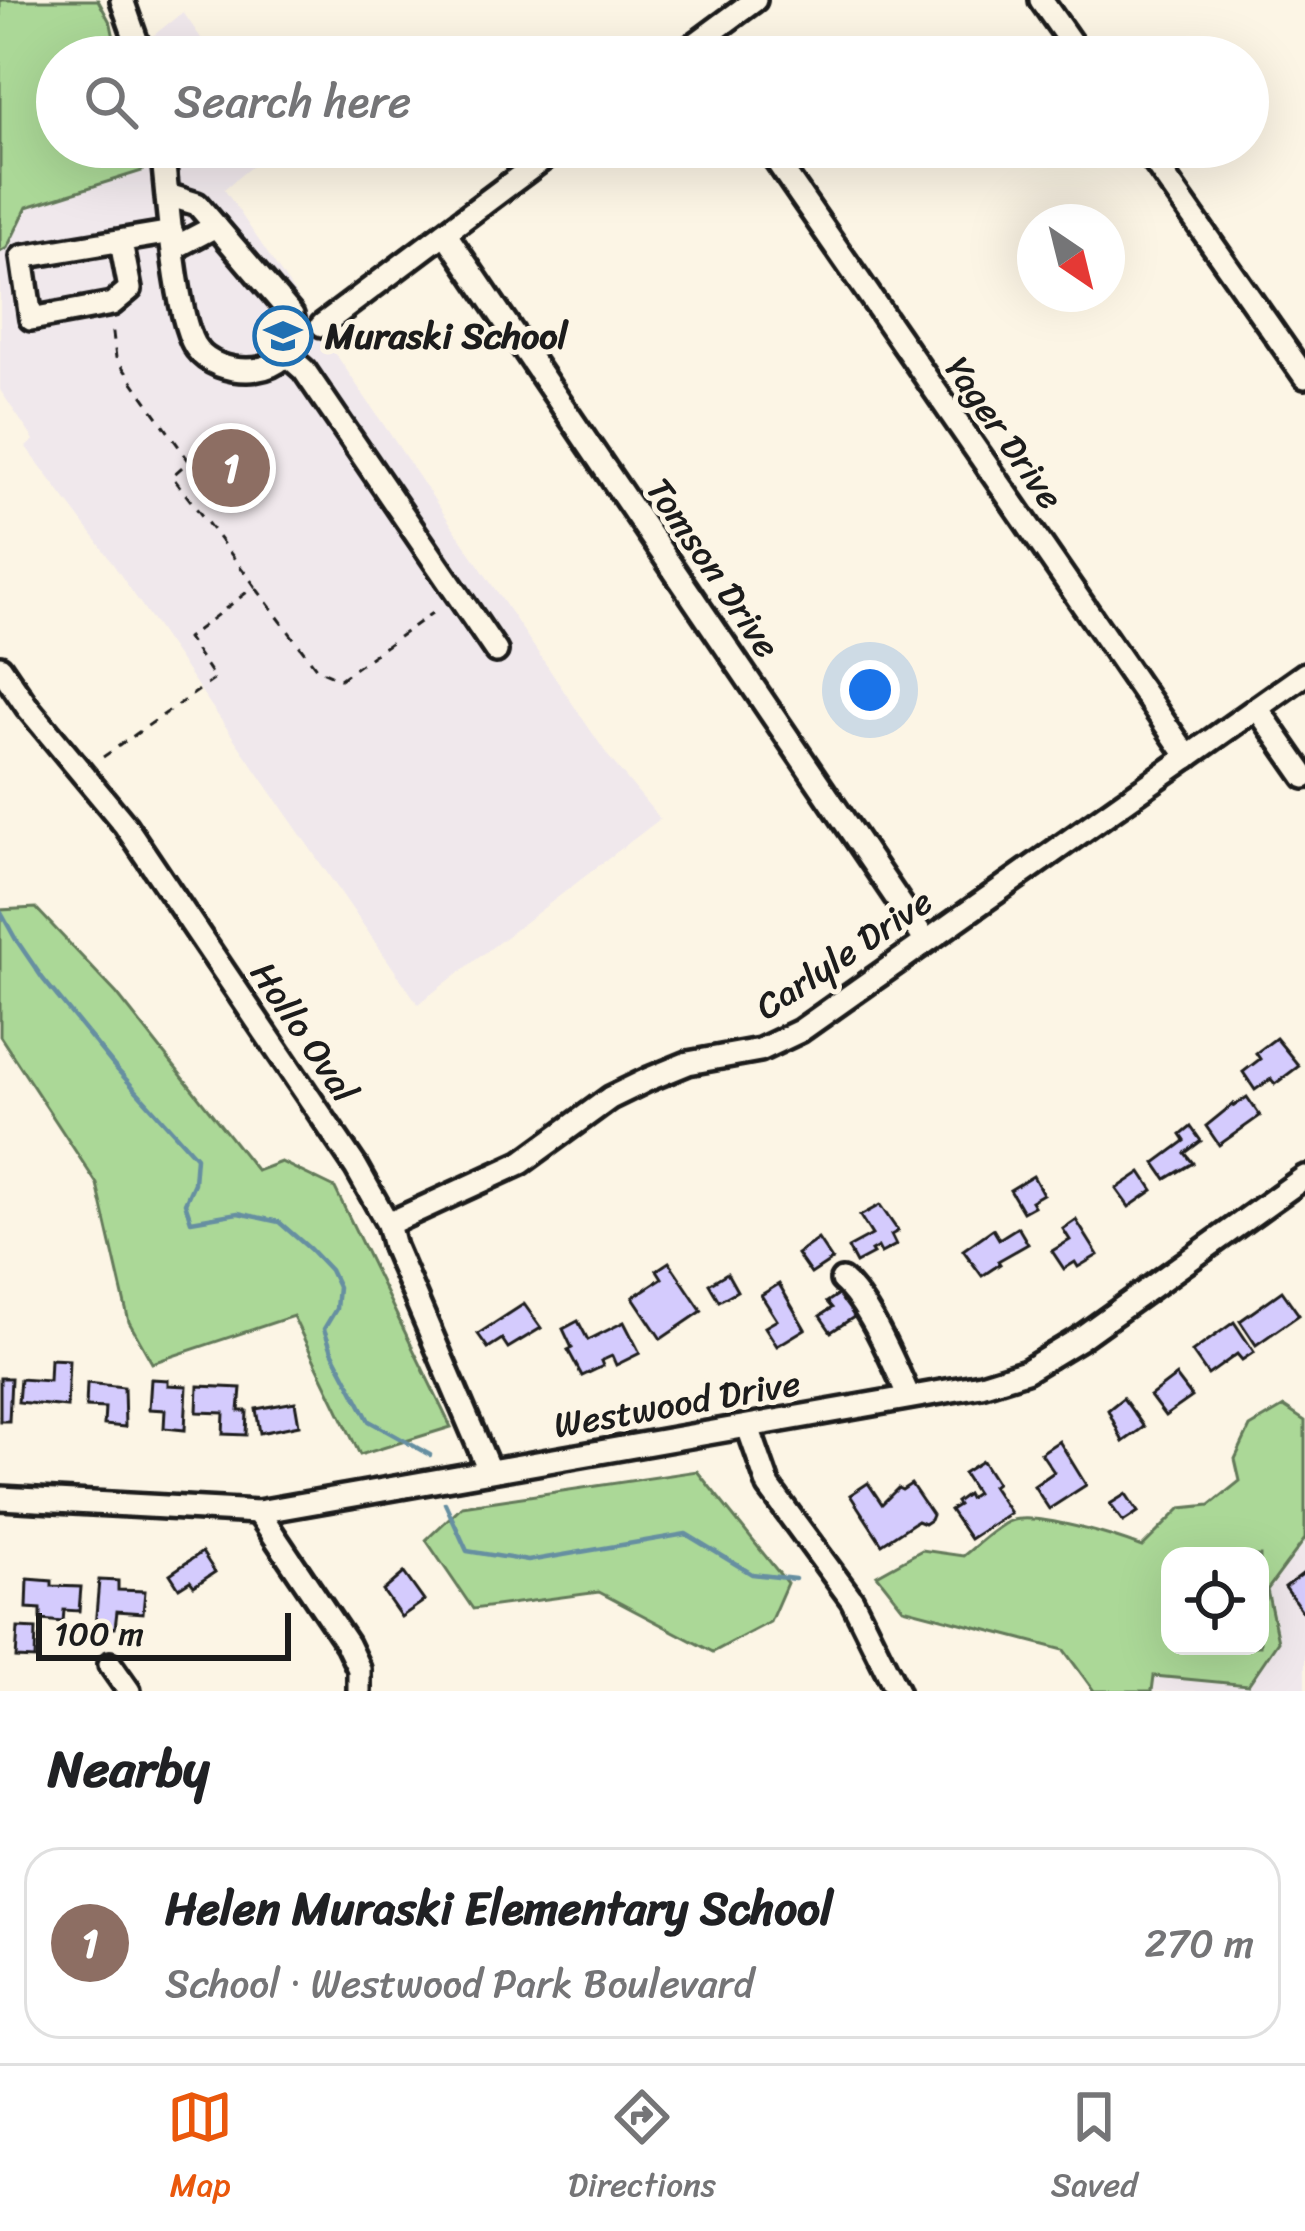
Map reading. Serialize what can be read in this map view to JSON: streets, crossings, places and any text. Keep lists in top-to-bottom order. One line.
{"streets":{"street":["Yager Drive","Tomson Drive","Carlyle Drive","Hollo Oval","Westwood Drive"]},"crossings":[["Yager Drive","Carlyle Drive"],["Tomson Drive","Carlyle Drive"],["Carlyle Drive","Hollo Oval"],["Hollo Oval","Westwood Drive"]],"places":{"school or university":["Muraski School"]},"scale_bar":"100 m","north":"bottom right","page":{"search":"Search here","pins":"1","scale":"100 m","heading":"Nearby","list":[{"mark":"1","name":"Helen Muraski Elementary School","note":"School · Westwood Park Boulevard","value":"270 m"}],"nav":["Map","Directions","Saved"]}}
